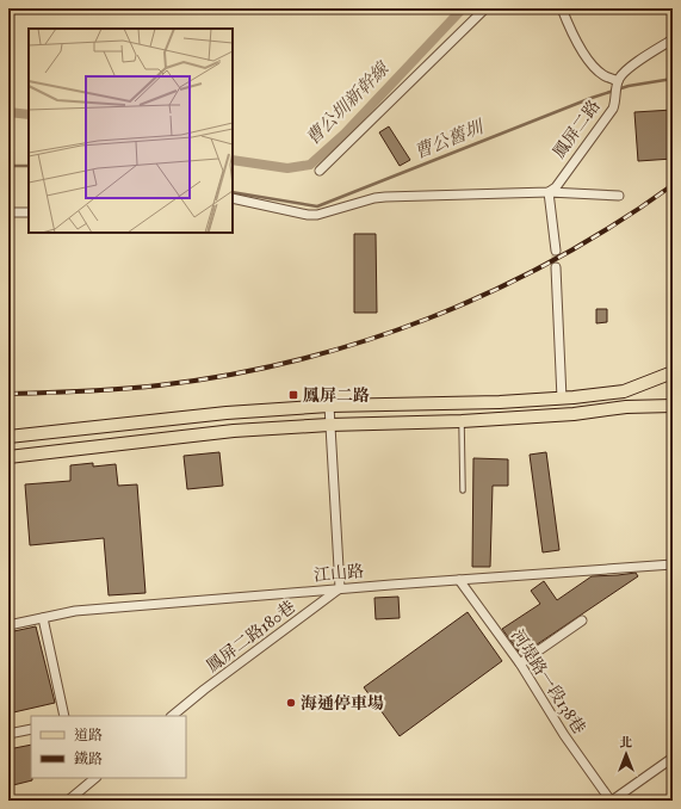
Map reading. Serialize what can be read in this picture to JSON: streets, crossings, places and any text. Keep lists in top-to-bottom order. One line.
{"streets":{"street":["鳳屏二路","江山路","鳳屏二路180巷","河堤路一段138巷"]},"crossings":[["江山路","鳳屏二路180巷"],["江山路","河堤路一段138巷"]],"water":["曹公圳新幹線","曹公舊圳"],"places":{"transit":["鳳屏二路"],"other":["海通停車場"]},"legend":["道路","鐵路"],"north":"top"}
